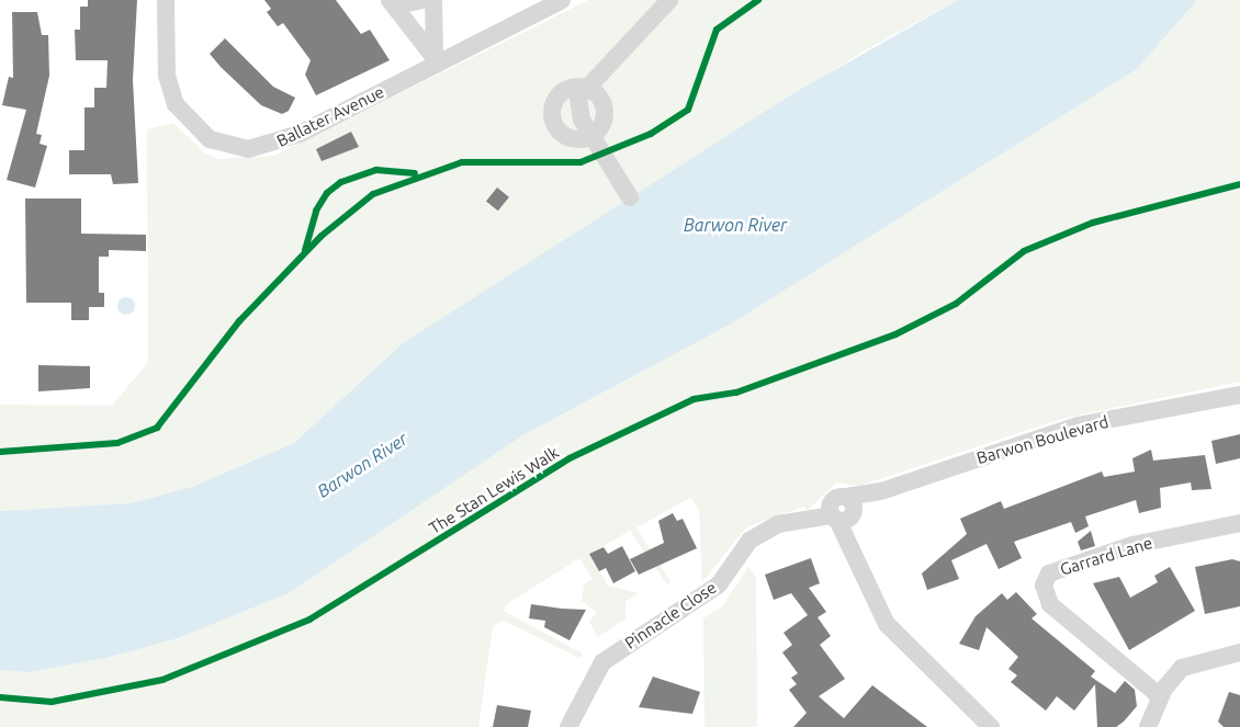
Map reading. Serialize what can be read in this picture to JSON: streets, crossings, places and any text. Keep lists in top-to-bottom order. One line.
{"streets":{"street":["Ballater Avenue","Barwon Boulevard","Garrard Lane","Pinnacle Close"],"cycle path":["The Stan Lewis Walk"]},"crossings":[["Barwon Boulevard","Pinnacle Close"]],"water":["Barwon River"]}
